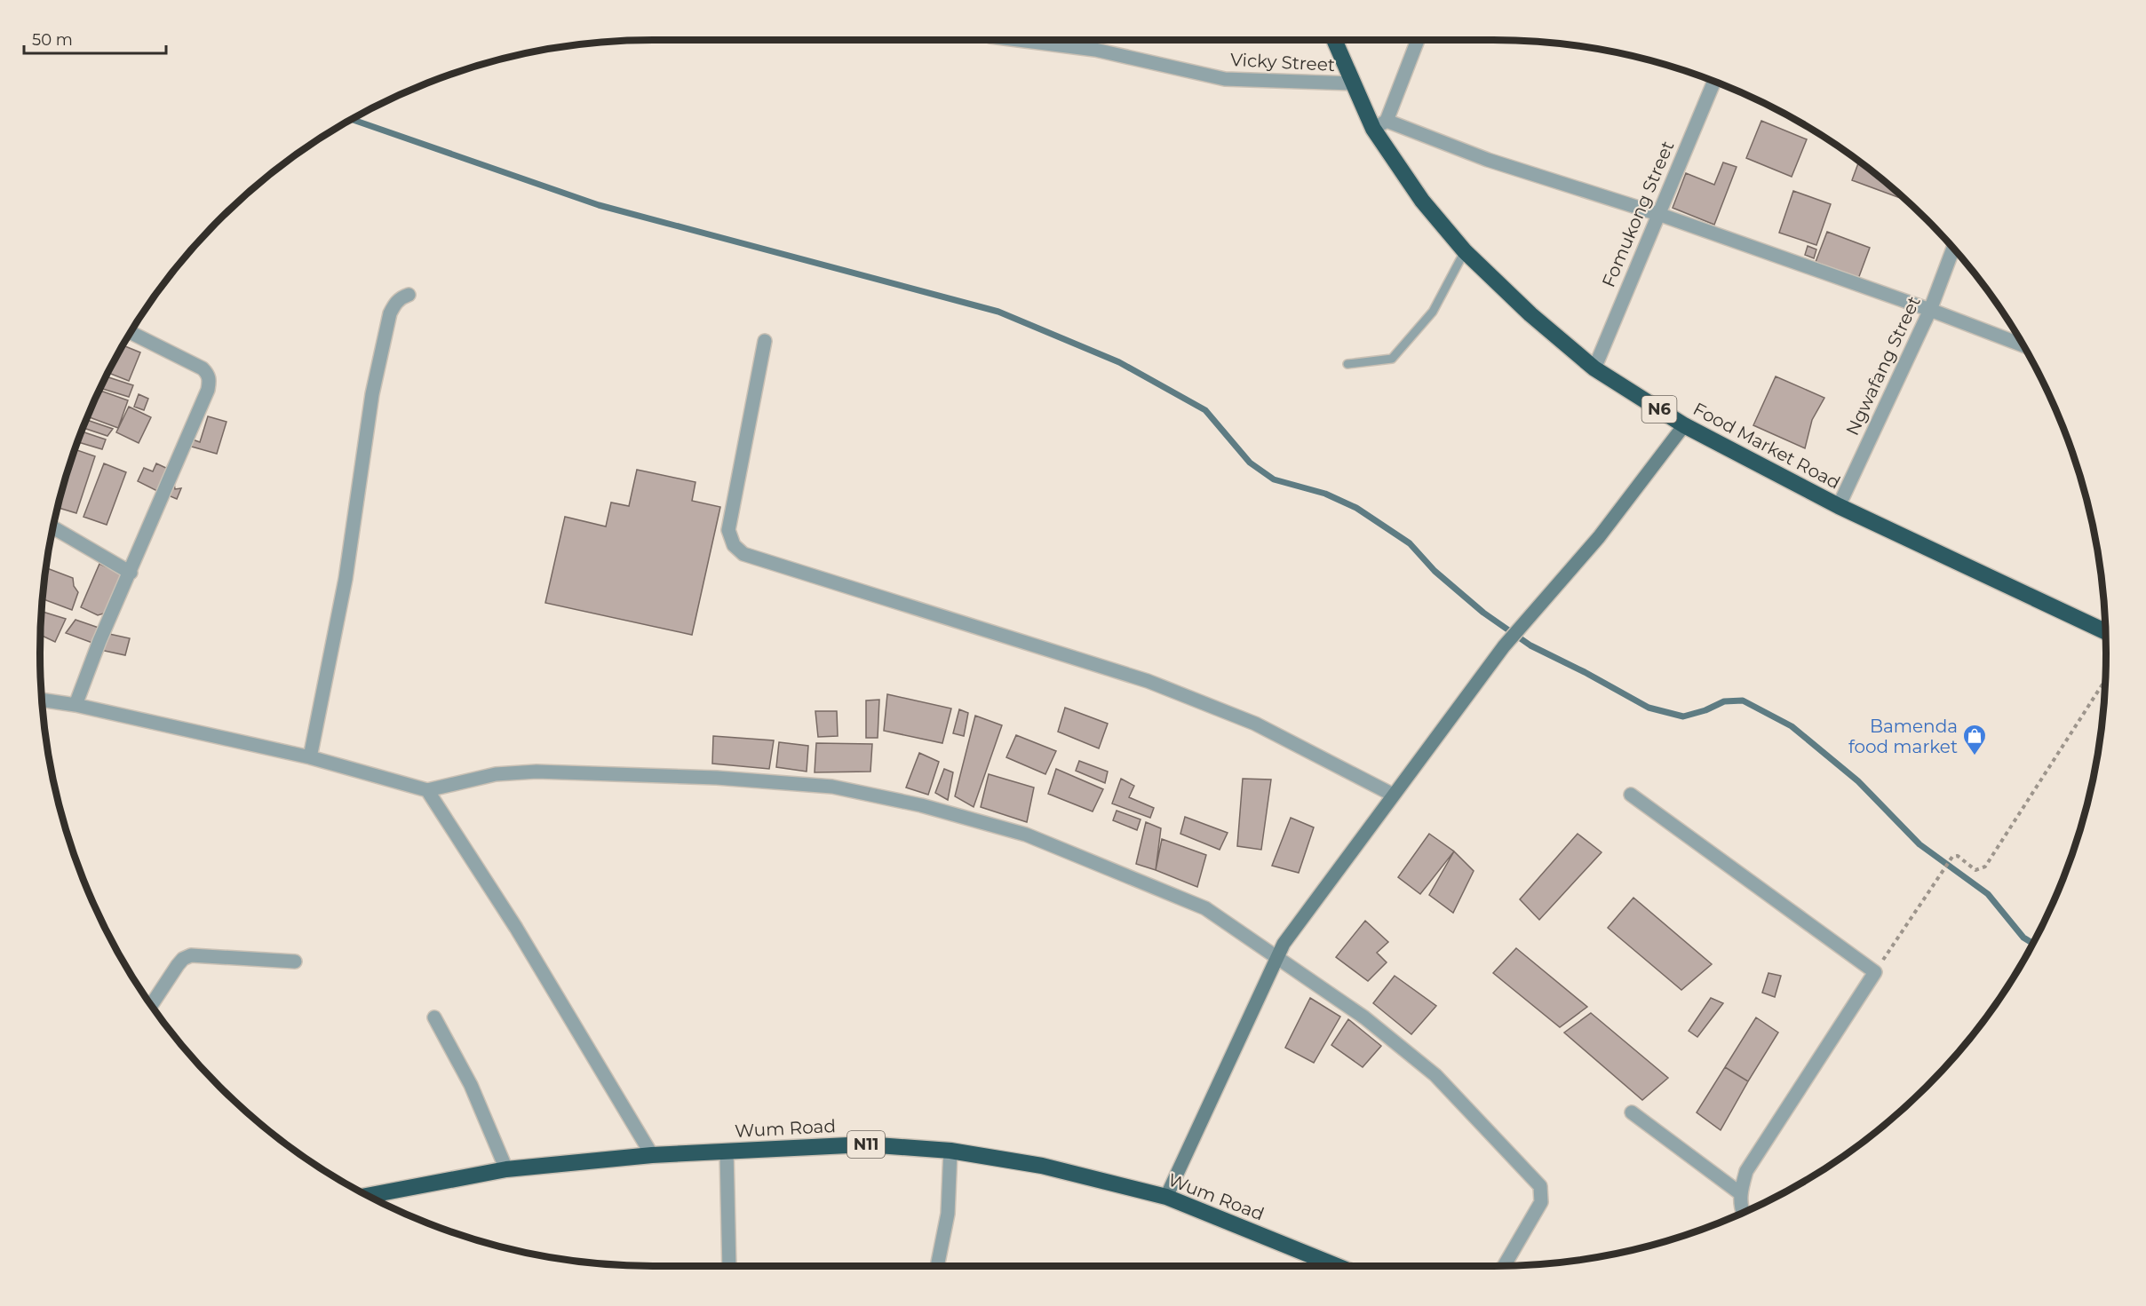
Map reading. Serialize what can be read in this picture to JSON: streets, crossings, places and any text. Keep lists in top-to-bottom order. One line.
{"streets":{"highway":["N6","Food Market Road","Wum Road","N11"],"street":["Vicky Street","Fomukong Street","Ngwafang Street"]},"crossings":[["Vicky Street","Food Market Road"],["Fomukong Street","Food Market Road"],["Ngwafang Street","Food Market Road"]],"places":{"shop":["Bamenda food market"]},"scale_bar":"50 m"}
